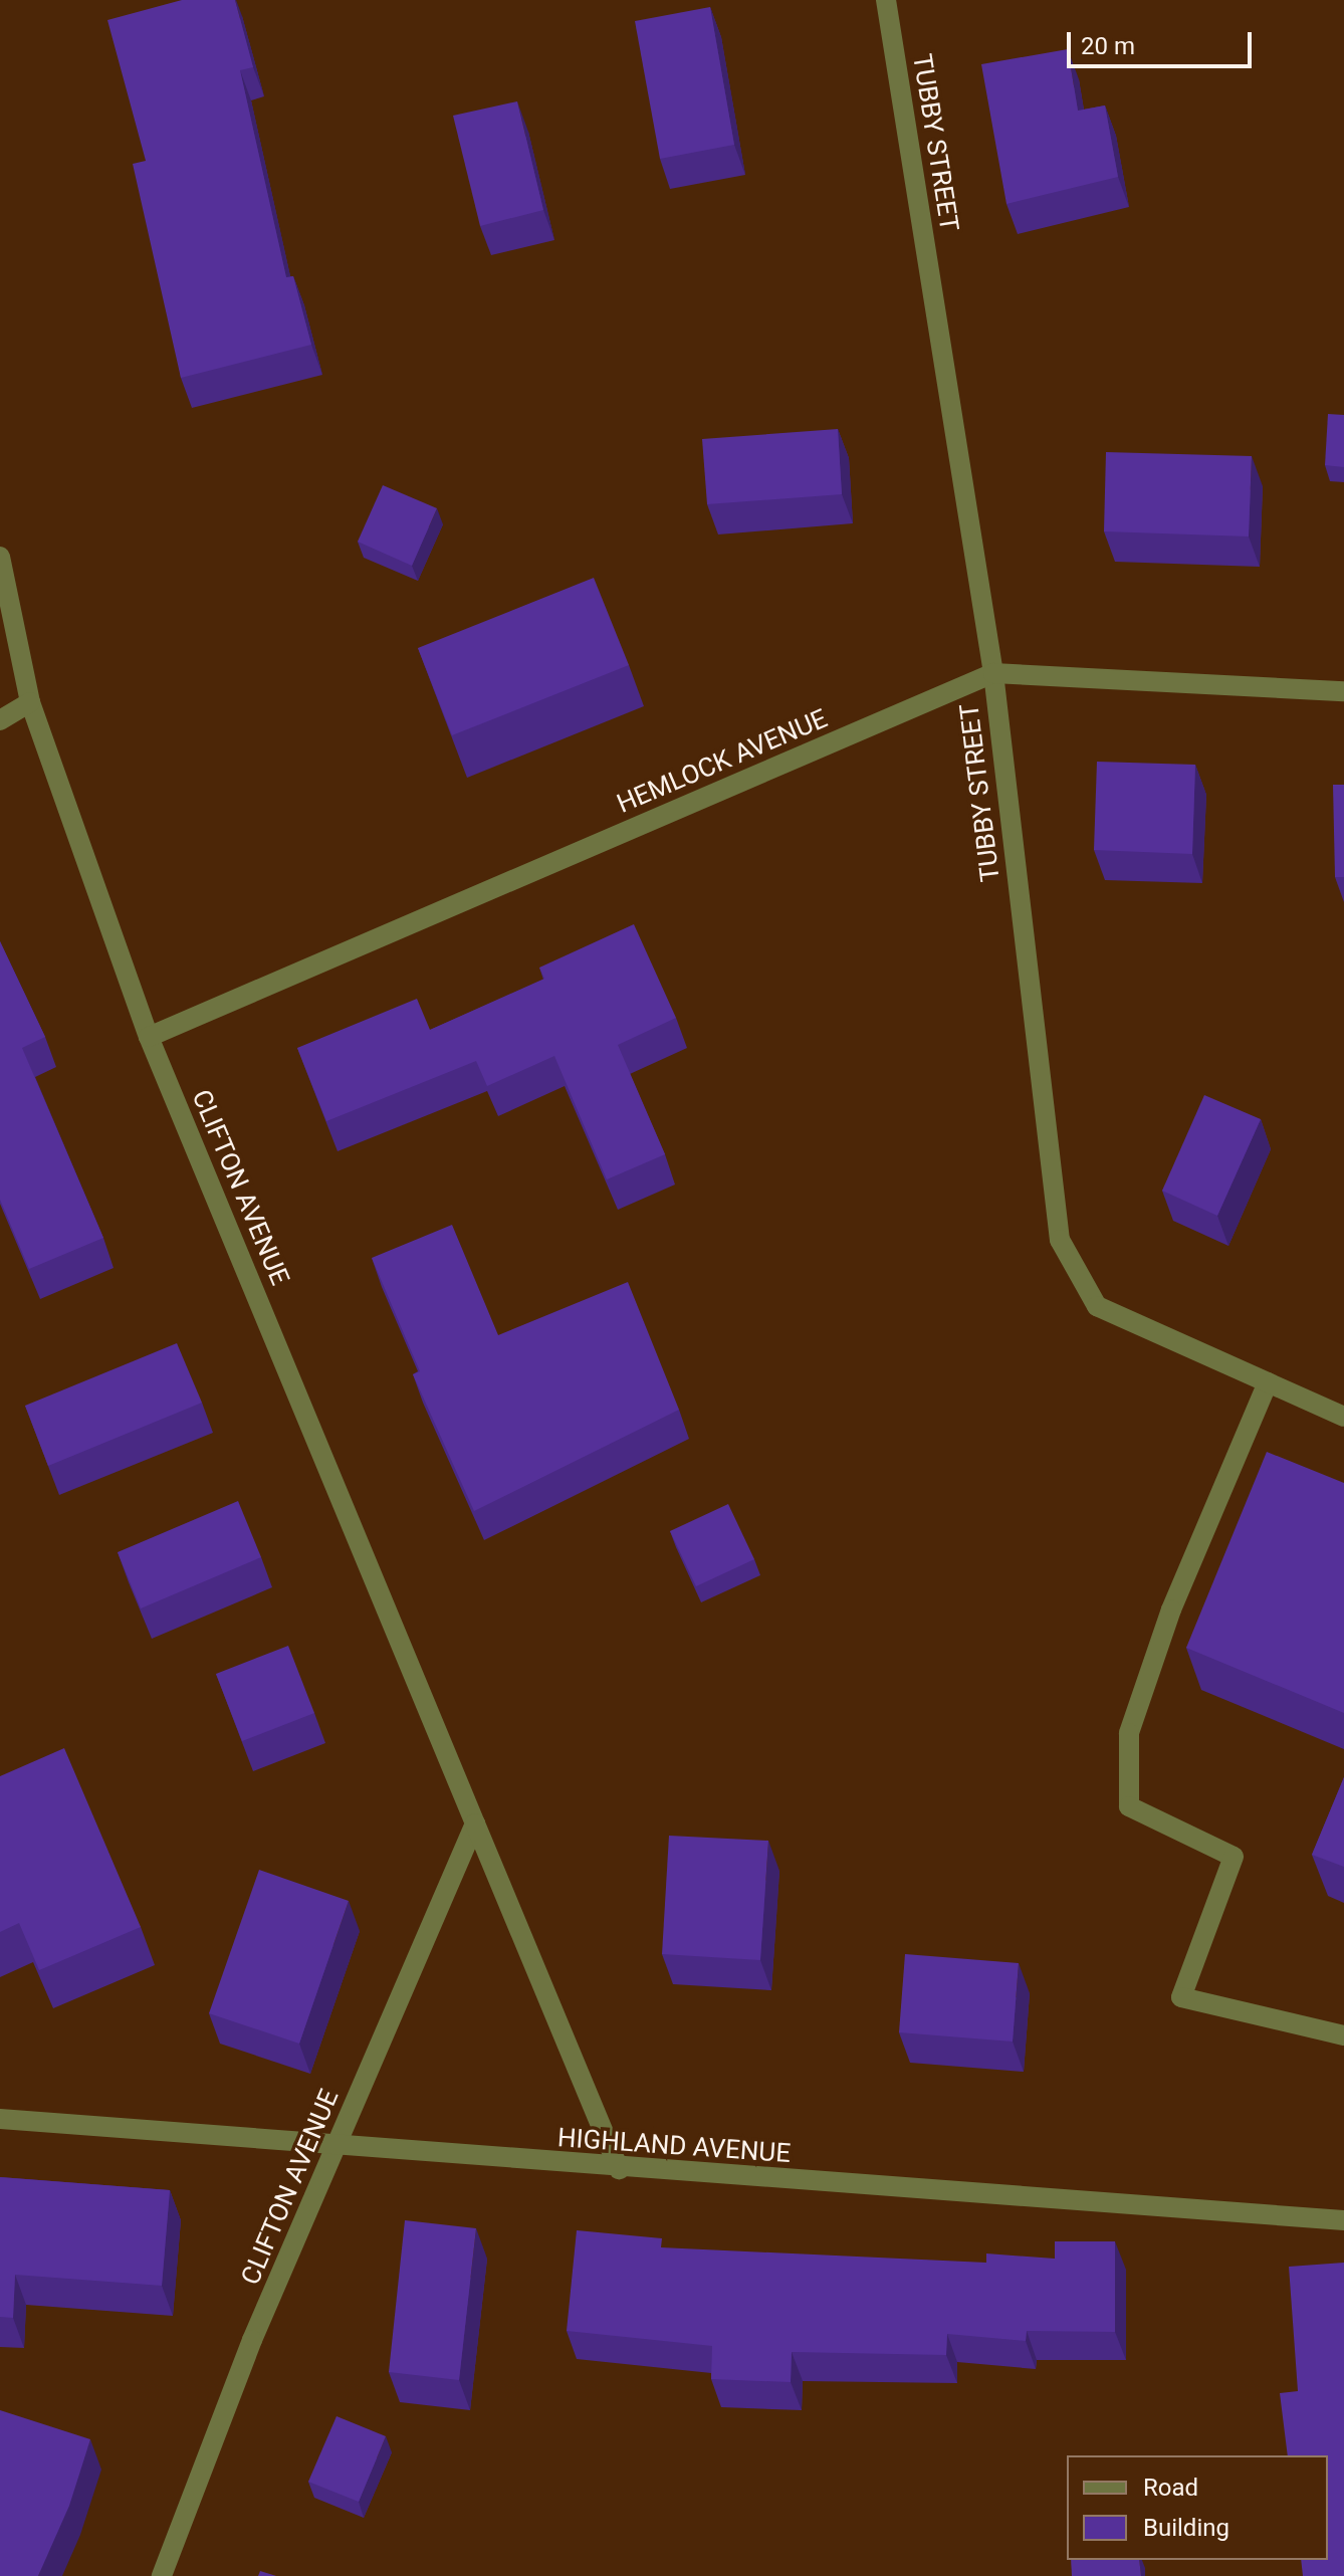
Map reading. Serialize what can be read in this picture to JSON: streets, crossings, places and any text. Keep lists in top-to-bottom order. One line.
{"streets":{"street":["TUBBY STREET","HEMLOCK AVENUE","CLIFTON AVENUE","HIGHLAND AVENUE"]},"crossings":[["TUBBY STREET","HEMLOCK AVENUE"],["HEMLOCK AVENUE","CLIFTON AVENUE"],["CLIFTON AVENUE","HIGHLAND AVENUE"]],"legend":["Road","Building"],"scale_bar":"20 m"}
